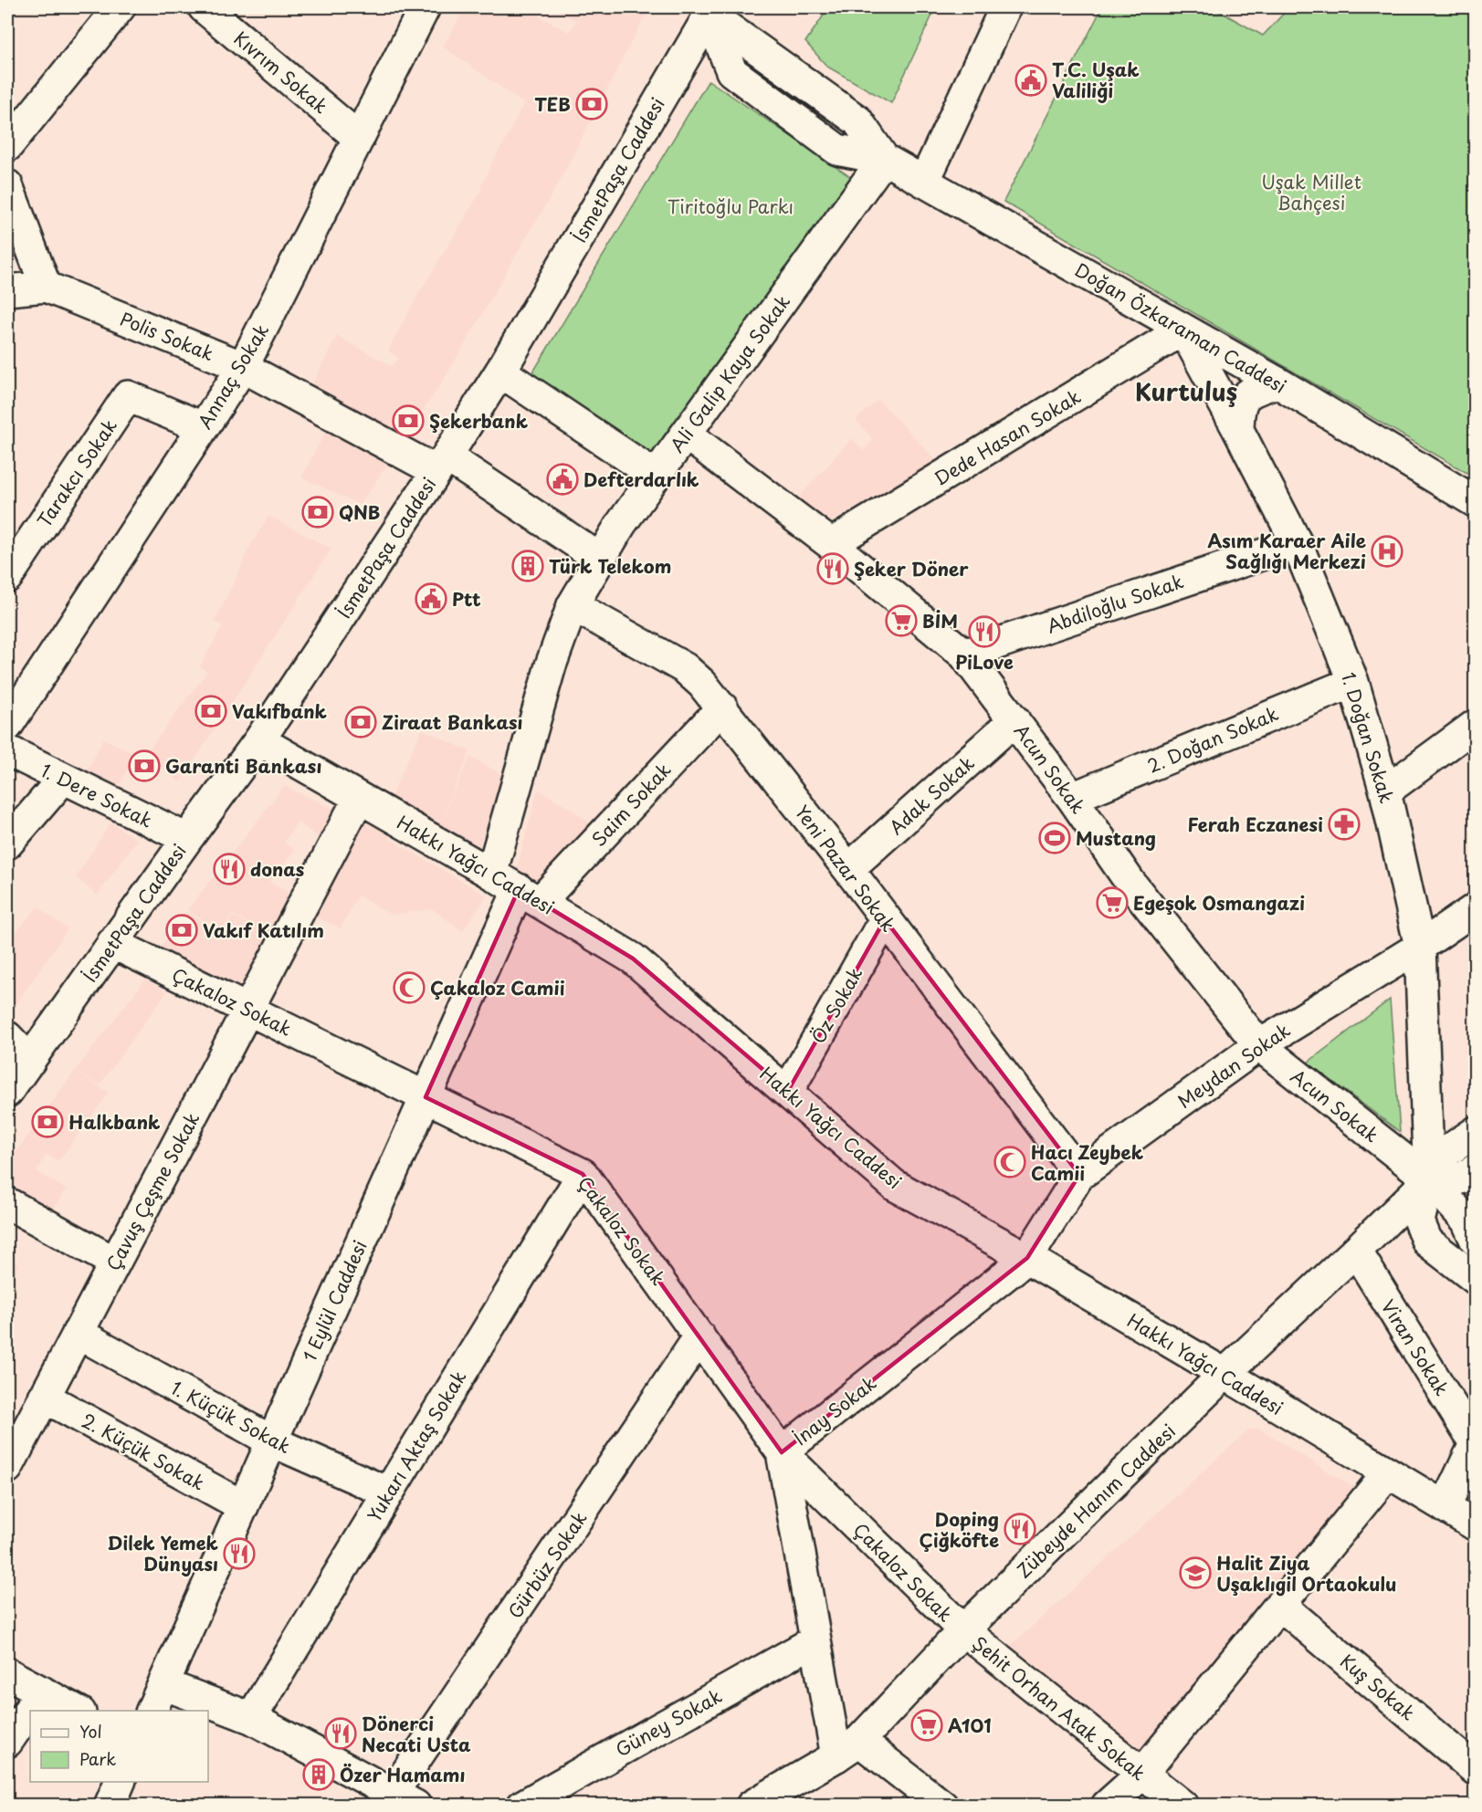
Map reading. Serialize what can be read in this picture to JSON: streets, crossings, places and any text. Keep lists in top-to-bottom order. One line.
{"streets":{"street":["Kıvrım Sokak","İsmetPaşa Caddesi","Doğan Özkaraman Caddesi","Polis Sokak","Ali Galip Kaya Sokak","Annaç Sokak","Dede Hasan Sokak","Tarakcı Sokak","Abdiloğlu Sokak","1. Doğan Sokak","2. Doğan Sokak","Acun Sokak","1. Dere Sokak","Adak Sokak","Saim Sokak","Hakkı Yağcı Caddesi","Yeni Pazar Sokak","Çakaloz Sokak","Öz Sokak","Meydan Sokak","Çavuş Çeşme Sokak","1 Eylül Caddesi","Viran Sokak","İnay Sokak","1. Küçük Sokak","Yukarı Aktaş Sokak","2. Küçük Sokak","Zübeyde Hanım Caddesi","Gürbüz Sokak","Kuş Sokak","Şehit Orhan Atak Sokak","Güney Sokak"]},"crossings":[["Kıvrım Sokak","Annaç Sokak"],["İsmetPaşa Caddesi","Doğan Özkaraman Caddesi"],["İsmetPaşa Caddesi","Polis Sokak"],["İsmetPaşa Caddesi","1. Dere Sokak"],["İsmetPaşa Caddesi","Hakkı Yağcı Caddesi"],["İsmetPaşa Caddesi","Çakaloz Sokak"],["Doğan Özkaraman Caddesi","Ali Galip Kaya Sokak"],["Doğan Özkaraman Caddesi","Dede Hasan Sokak"],["Doğan Özkaraman Caddesi","1. Doğan Sokak"],["Polis Sokak","Ali Galip Kaya Sokak"],["Polis Sokak","Annaç Sokak"],["Ali Galip Kaya Sokak","Acun Sokak"],["Ali Galip Kaya Sokak","Hakkı Yağcı Caddesi"],["Ali Galip Kaya Sokak","Yeni Pazar Sokak"],["Annaç Sokak","Tarakcı Sokak"],["Dede Hasan Sokak","1. Doğan Sokak"],["Dede Hasan Sokak","Acun Sokak"],["Abdiloğlu Sokak","1. Doğan Sokak"],["Abdiloğlu Sokak","Acun Sokak"],["1. Doğan Sokak","2. Doğan Sokak"],["1. Doğan Sokak","Acun Sokak"],["1. Doğan Sokak","Meydan Sokak"],["1. Doğan Sokak","Zübeyde Hanım Caddesi"],["2. Doğan Sokak","Acun Sokak"],["Acun Sokak","Adak Sokak"],["Acun Sokak","Meydan Sokak"],["Acun Sokak","Zübeyde Hanım Caddesi"],["Adak Sokak","Yeni Pazar Sokak"],["Saim Sokak","Hakkı Yağcı Caddesi"],["Saim Sokak","Yeni Pazar Sokak"],["Saim Sokak","1 Eylül Caddesi"],["Hakkı Yağcı Caddesi","Öz Sokak"],["Hakkı Yağcı Caddesi","Meydan Sokak"],["Hakkı Yağcı Caddesi","Çavuş Çeşme Sokak"],["Hakkı Yağcı Caddesi","1 Eylül Caddesi"],["Hakkı Yağcı Caddesi","İnay Sokak"],["Hakkı Yağcı Caddesi","Zübeyde Hanım Caddesi"],["Yeni Pazar Sokak","Öz Sokak"],["Yeni Pazar Sokak","Meydan Sokak"],["Çakaloz Sokak","Çavuş Çeşme Sokak"],["Çakaloz Sokak","1 Eylül Caddesi"],["Çakaloz Sokak","İnay Sokak"],["Çakaloz Sokak","Yukarı Aktaş Sokak"],["Çakaloz Sokak","Zübeyde Hanım Caddesi"],["Çakaloz Sokak","Gürbüz Sokak"],["Çakaloz Sokak","Şehit Orhan Atak Sokak"],["Meydan Sokak","İnay Sokak"],["Çavuş Çeşme Sokak","1. Küçük Sokak"],["Çavuş Çeşme Sokak","2. Küçük Sokak"],["1 Eylül Caddesi","1. Küçük Sokak"],["1 Eylül Caddesi","2. Küçük Sokak"],["Viran Sokak","Zübeyde Hanım Caddesi"],["İnay Sokak","Zübeyde Hanım Caddesi"],["İnay Sokak","Güney Sokak"],["1. Küçük Sokak","Yukarı Aktaş Sokak"],["Zübeyde Hanım Caddesi","Şehit Orhan Atak Sokak"]],"districts":["Kurtuluş"],"parks":["Uşak Millet Bahçesi","Tiritoğlu Parkı"],"places":{"public building":["T.C. Uşak Valiliği","Defterdarlık","Ptt"],"bank":["TEB","Şekerbank","QNB","Vakıfbank","Ziraat Bankası","Garanti Bankası","Vakıf Katılım","Halkbank"],"hospital":["Asım Karaer Aile Sağlığı Merkezi"],"building":["Türk Telekom","Özer Hamamı"],"restaurant":["Şeker Döner","PiLove","donas","Doping Çiğköfte","Dilek Yemek Dünyası","Dönerci Necati Usta"],"supermarket":["BİM","Egeşok Osmangazi","A101"],"pharmacy":["Ferah Eczanesi"],"sports":["Mustang"],"mosque":["Çakaloz Camii","Hacı Zeybek Camii"],"school or university":["Halit Ziya Uşaklıgil Ortaokulu"]},"legend":["Yol","Park"]}
